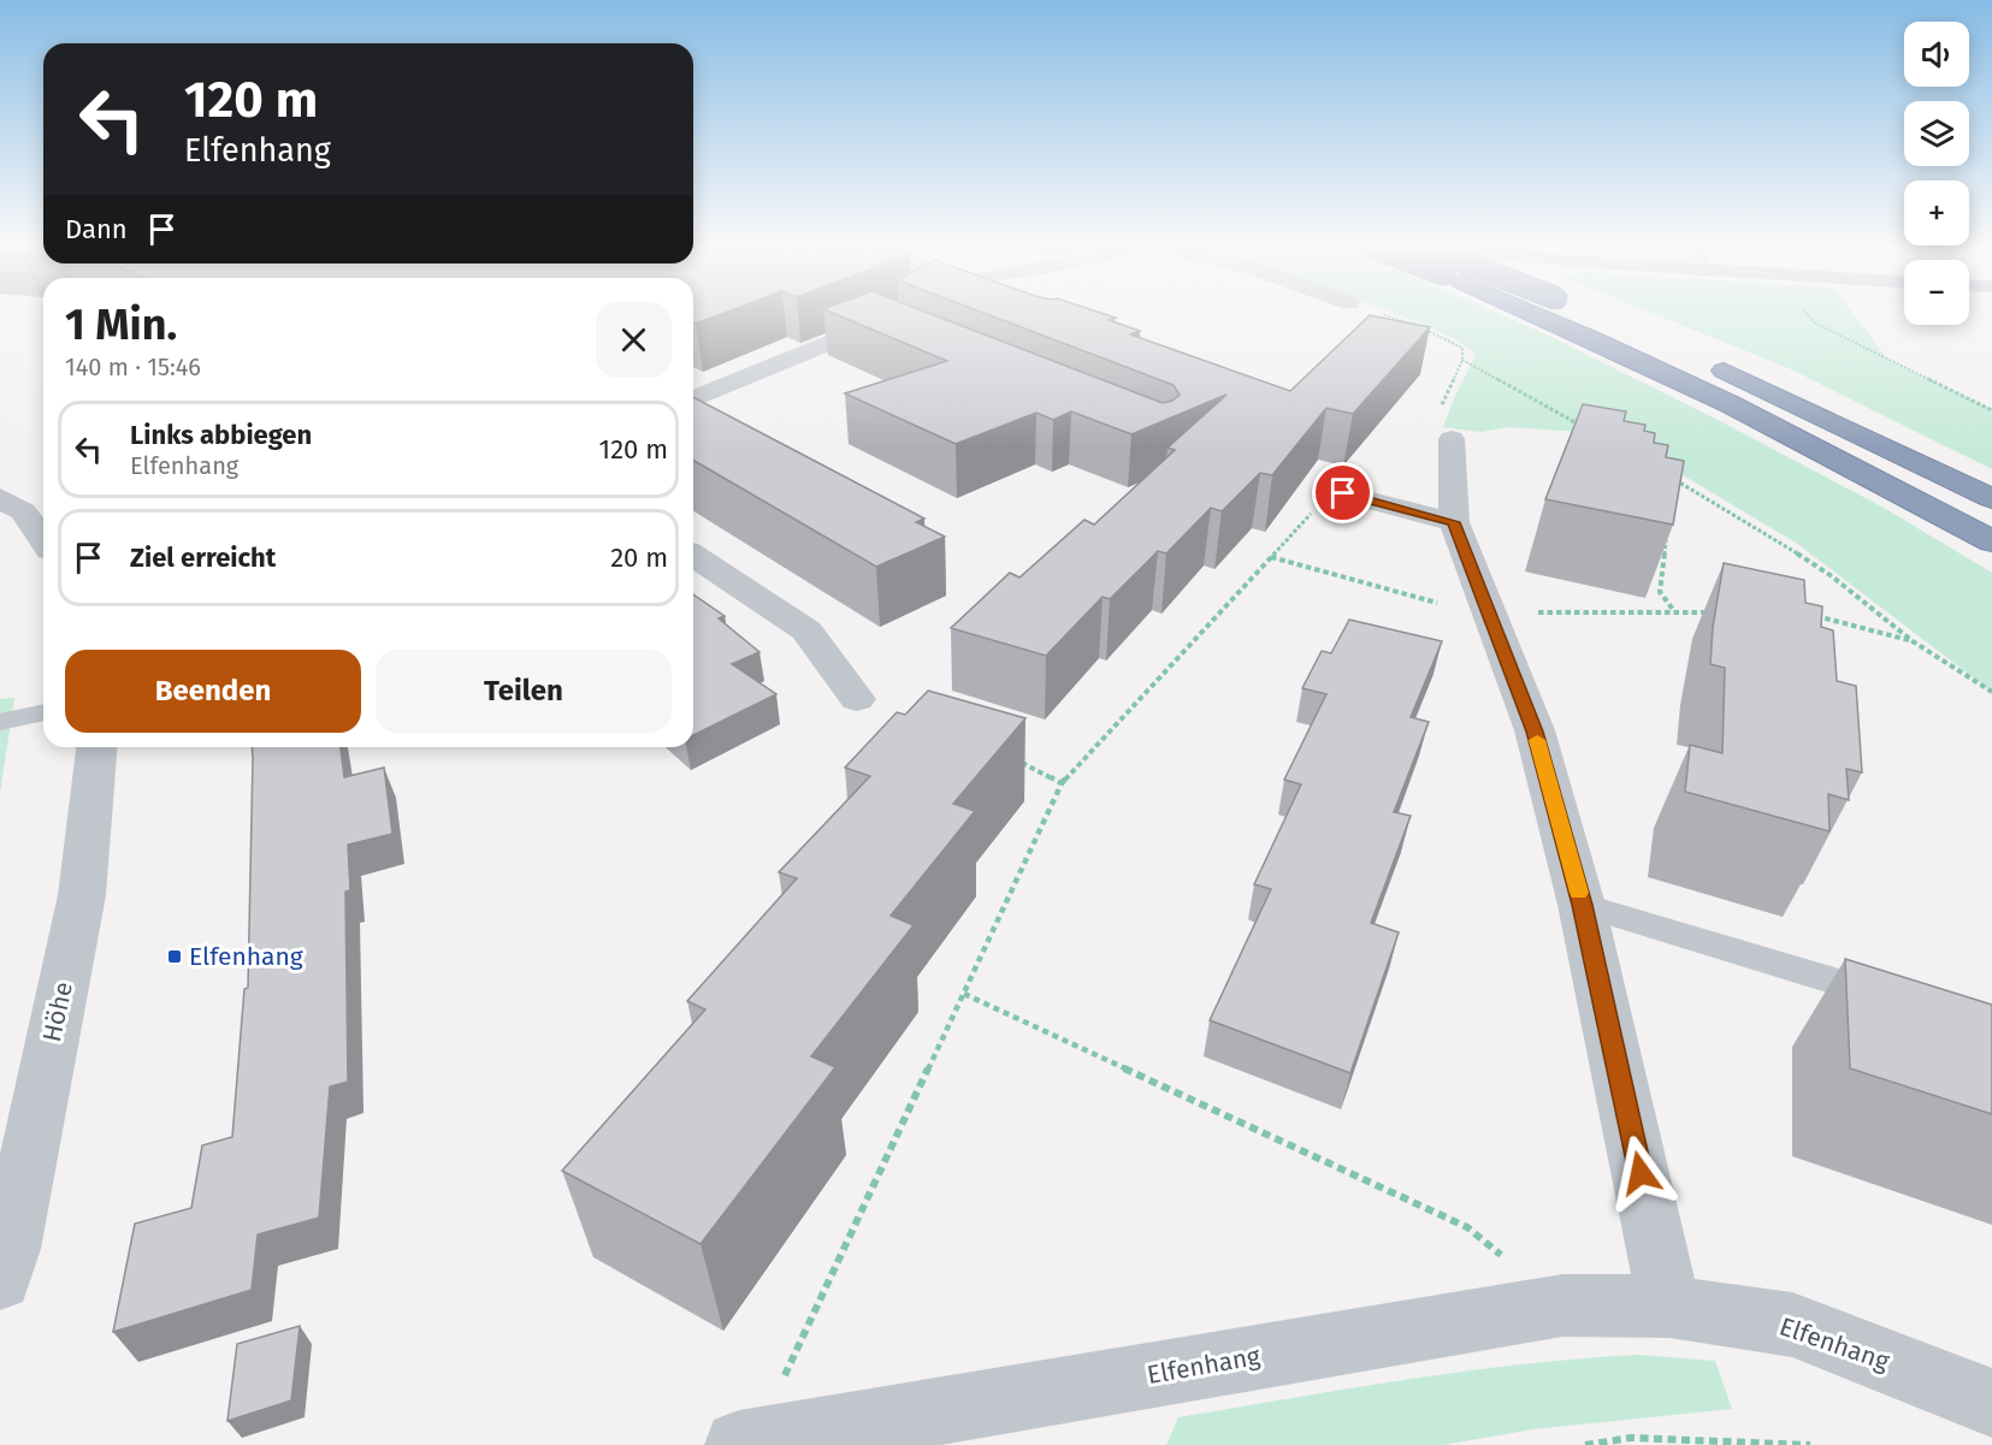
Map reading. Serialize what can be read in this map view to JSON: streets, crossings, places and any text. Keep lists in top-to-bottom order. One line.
{"streets":{"street":["Höhe","Elfenhang"]},"places":{"transit":["Elfenhang"]},"page":{"map_buttons":["+","−"],"turn":["120 m","Elfenhang"],"then":"Dann","heading":["1 Min.","140 m · 15:46"],"list":[{"name":"Links abbiegen","note":"Elfenhang","value":"120 m"},{"name":"Ziel erreicht","value":"20 m"}],"buttons":["Beenden","Teilen"]}}
